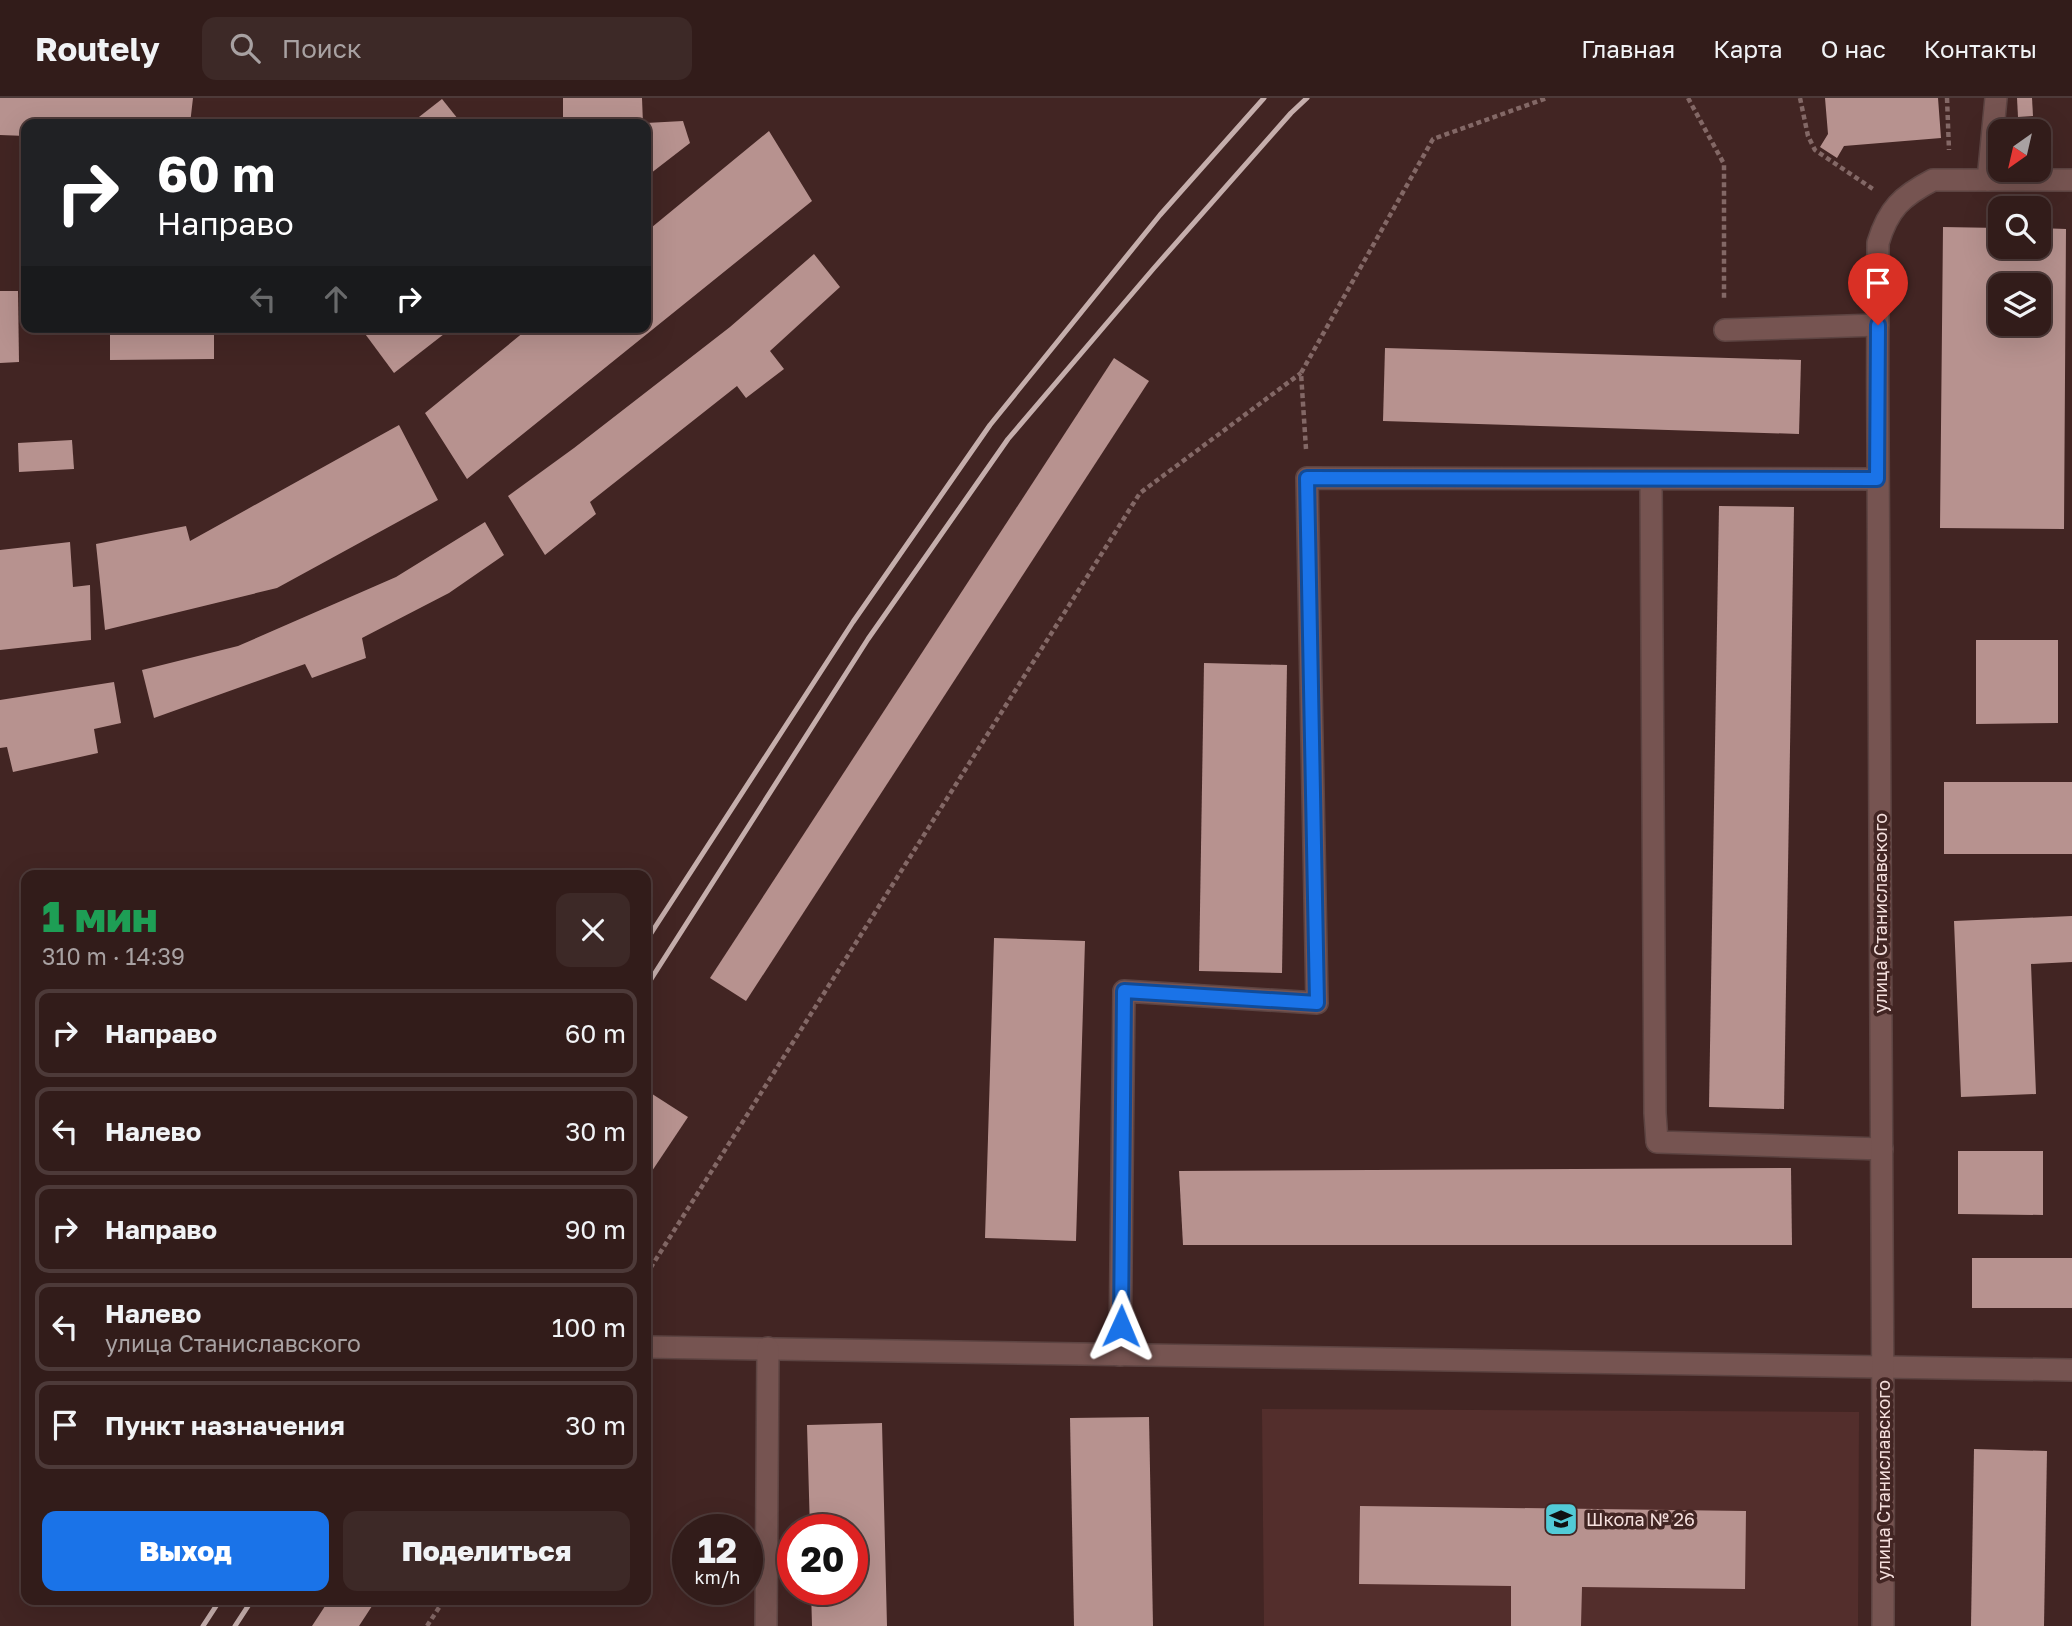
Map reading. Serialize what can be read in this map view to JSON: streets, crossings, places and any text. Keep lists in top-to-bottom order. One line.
{"streets":{"street":["улица Станиславского"]},"places":{"school or university":["Школа № 26"]},"north":"bottom left","page":{"header":"Routely","search":"Поиск","nav":["Главная","Карта","О нас","Контакты"],"turn":["60 m","Направо"],"heading":["1 мин","310 m · 14:39"],"list":[{"name":"Направо","value":"60 m"},{"name":"Налево","value":"30 m"},{"name":"Направо","value":"90 m"},{"name":"Налево","note":"улица Станиславского","value":"100 m"},{"name":"Пункт назначения","value":"30 m"}],"buttons":["Выход","Поделиться"],"speed":"12 km/h","limit":"20"}}
